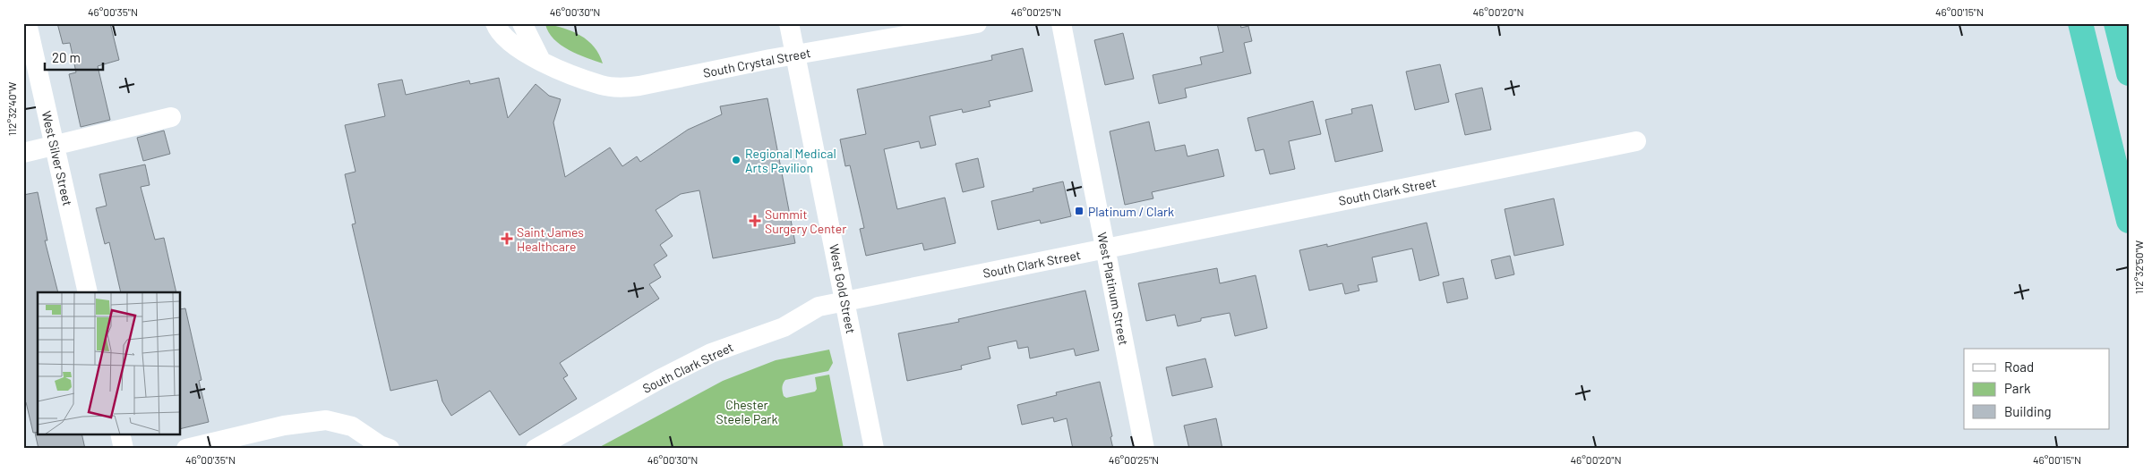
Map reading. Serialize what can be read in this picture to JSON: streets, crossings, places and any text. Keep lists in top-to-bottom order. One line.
{"streets":{"street":["South Crystal Street","West Silver Street","South Clark Street","West Gold Street","West Platinum Street"]},"crossings":[["South Crystal Street","West Gold Street"],["South Clark Street","West Gold Street"],["South Clark Street","West Platinum Street"]],"parks":["Chester Steele Park"],"places":{"other":["Regional Medical Arts Pavilion"],"transit":["Platinum / Clark"],"health":["Summit Surgery Center","Saint James Healthcare"]},"legend":["Road","Park","Building"],"scale_bar":"20 m","coordinates":["46°00'35\"N","46°00'30\"N","46°00'25\"N","46°00'20\"N","46°00'15\"N","112°32'40\"W","112°32'50\"W"]}
